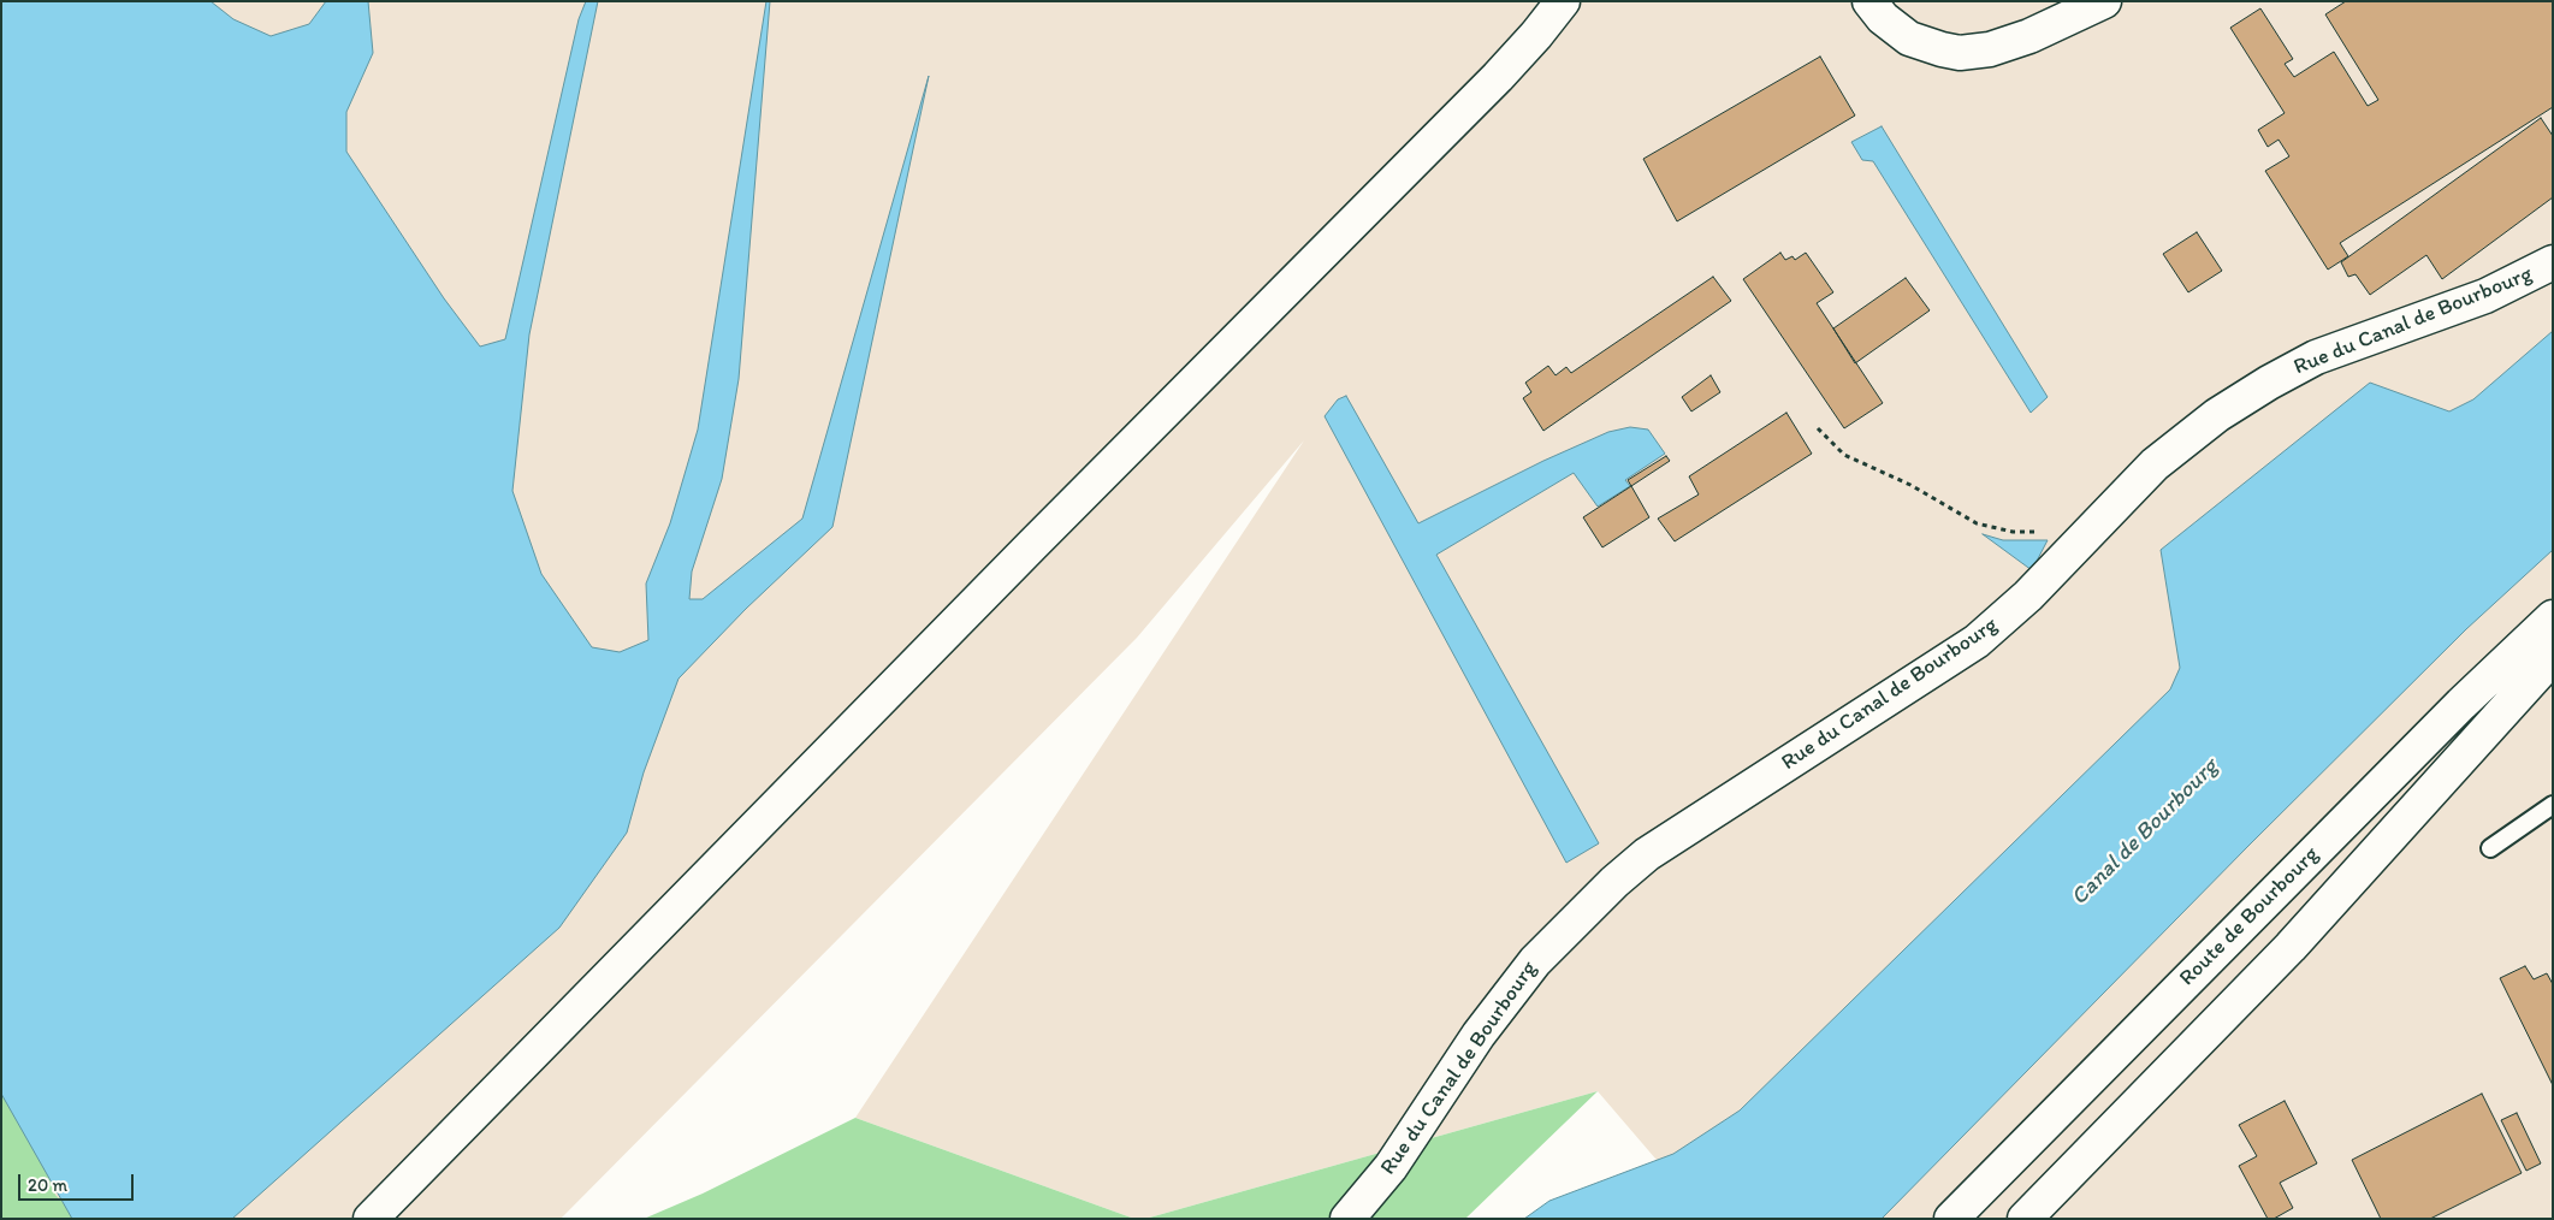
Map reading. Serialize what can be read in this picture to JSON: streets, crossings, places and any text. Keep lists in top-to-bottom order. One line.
{"streets":{"street":["Rue du Canal de Bourbourg","Route de Bourbourg"]},"water":["Canal de Bourbourg"],"scale_bar":"20 m"}
